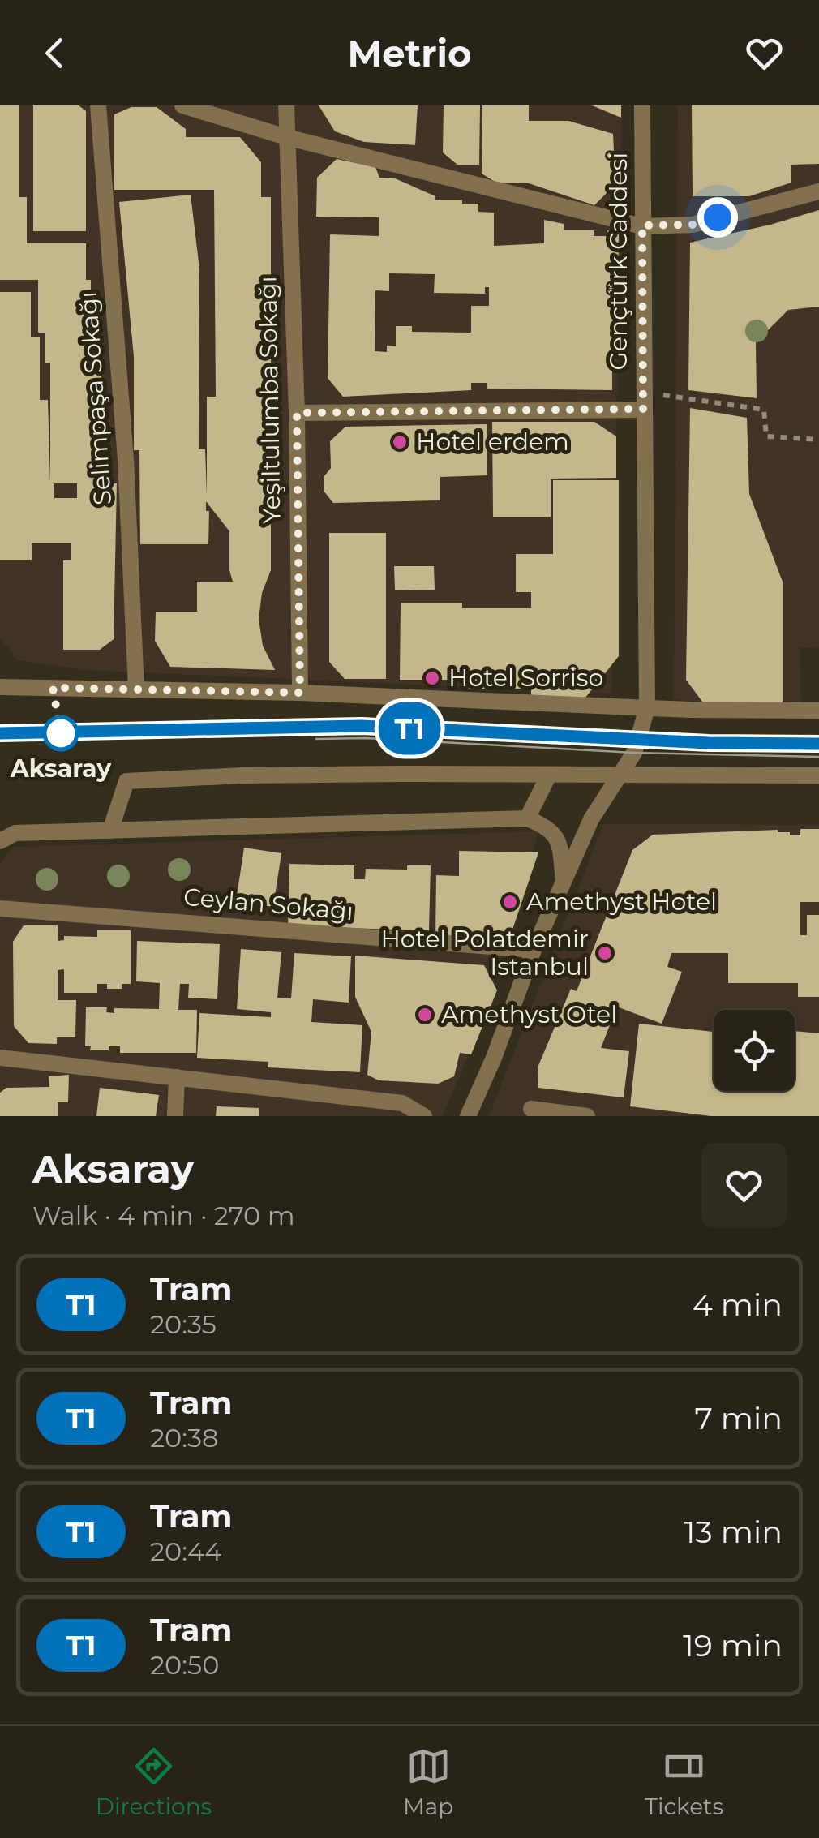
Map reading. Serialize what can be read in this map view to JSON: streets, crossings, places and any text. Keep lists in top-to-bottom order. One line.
{"streets":{"street":["Gençtürk Caddesi","Selimpaşa Sokağı","Yeşiltulumba Sokağı","Ceylan Sokağı"]},"crossings":[["Gençtürk Caddesi","Ceylan Sokağı"]],"places":["Hotel erdem","Hotel Sorriso","Aksaray","Amethyst Hotel","Hotel Polatdemir Istanbul","Amethyst Otel"],"lines":["tram line T1"],"page":{"header":"Metrio","on_map":"T1","heading":["Aksaray","Walk · 4 min · 270 m"],"list":[{"mark":"T1","name":"Tram","note":"20:35","value":"4 min"},{"mark":"T1","name":"Tram","note":"20:38","value":"7 min"},{"mark":"T1","name":"Tram","note":"20:44","value":"13 min"},{"mark":"T1","name":"Tram","note":"20:50","value":"19 min"}],"tabs":["Directions","Map","Tickets"]}}
